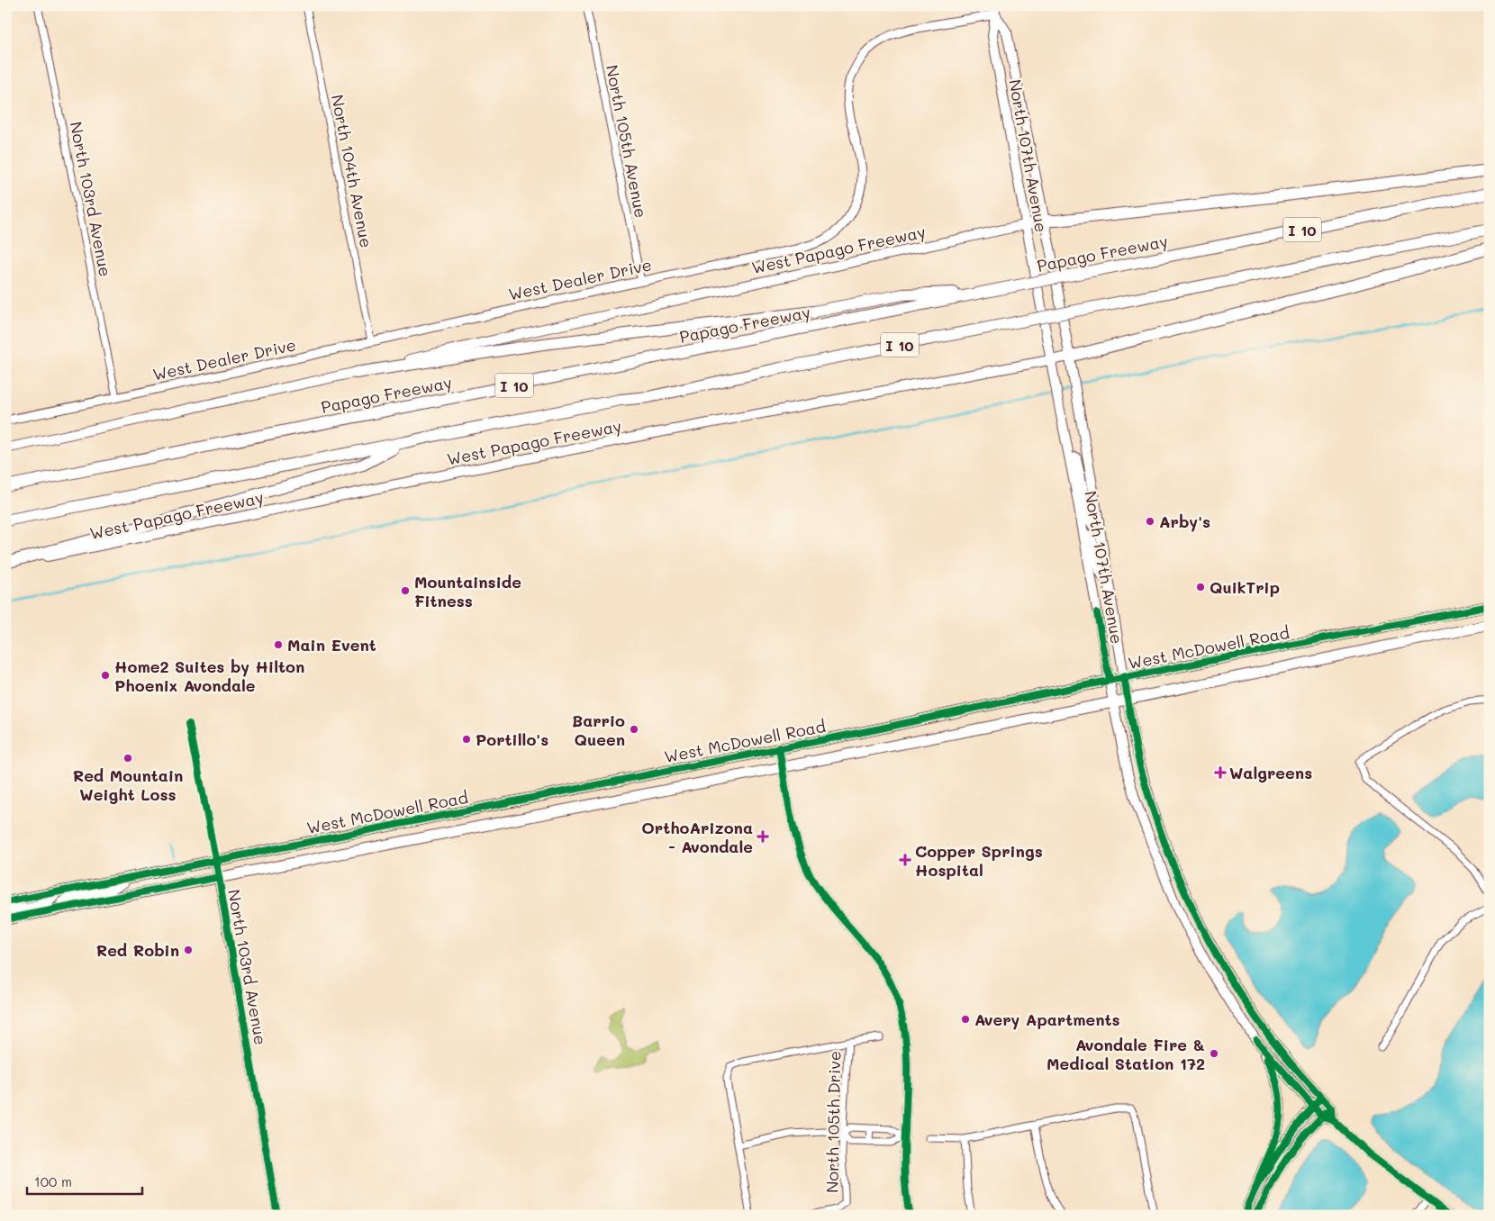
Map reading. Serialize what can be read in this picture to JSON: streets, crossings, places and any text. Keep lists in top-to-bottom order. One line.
{"streets":{"highway":["I 10","Papago Freeway"],"main road":["North 107th Avenue","West Papago Freeway","West McDowell Road"],"street":["North 105th Avenue","North 104th Avenue","North 103rd Avenue","West Dealer Drive","North 105th Drive"]},"crossings":[["North 105th Avenue","West Dealer Drive"],["North 107th Avenue","West Papago Freeway"],["North 107th Avenue","West Dealer Drive"],["North 107th Avenue","West McDowell Road"],["North 104th Avenue","West Dealer Drive"],["North 103rd Avenue","West Dealer Drive"],["North 103rd Avenue","West McDowell Road"]],"places":{"other":["Arby's","QuikTrip","Mountainside Fitness","Main Event","Home2 Suites by Hilton Phoenix Avondale","Barrio Queen","Portillo's","Red Mountain Weight Loss","Red Robin","Avery Apartments","Avondale Fire & Medical Station 172"],"health":["Walgreens","OrthoArizona - Avondale","Copper Springs Hospital"]},"scale_bar":"100 m"}
